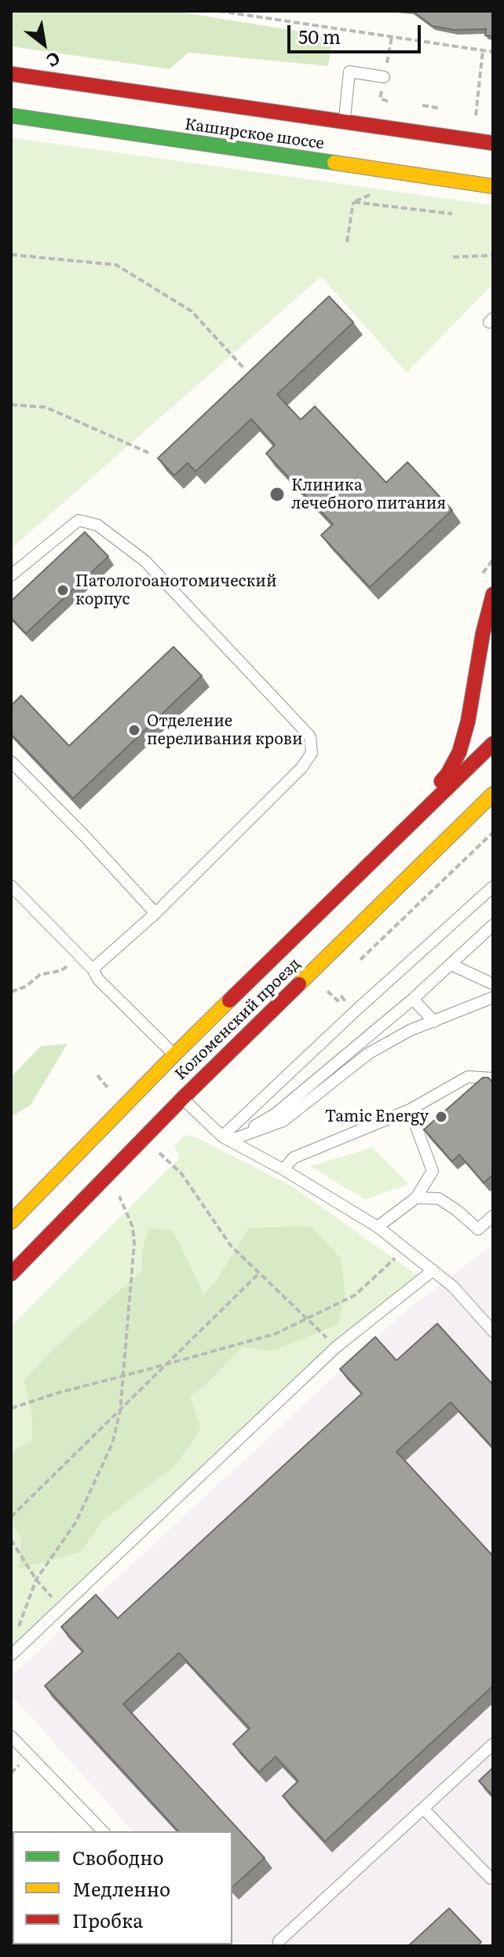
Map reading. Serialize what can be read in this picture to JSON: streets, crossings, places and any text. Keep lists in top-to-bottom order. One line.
{"streets":{"main road":["Каширское шоссе","Коломенский проезд"]},"places":["Клиника лечебного питания","Патологоанотомический корпус","Отделение переливания крови","Tamic Energy"],"legend":["Свободно","Медленно","Пробка"],"scale_bar":"50 m","north":"bottom right"}
